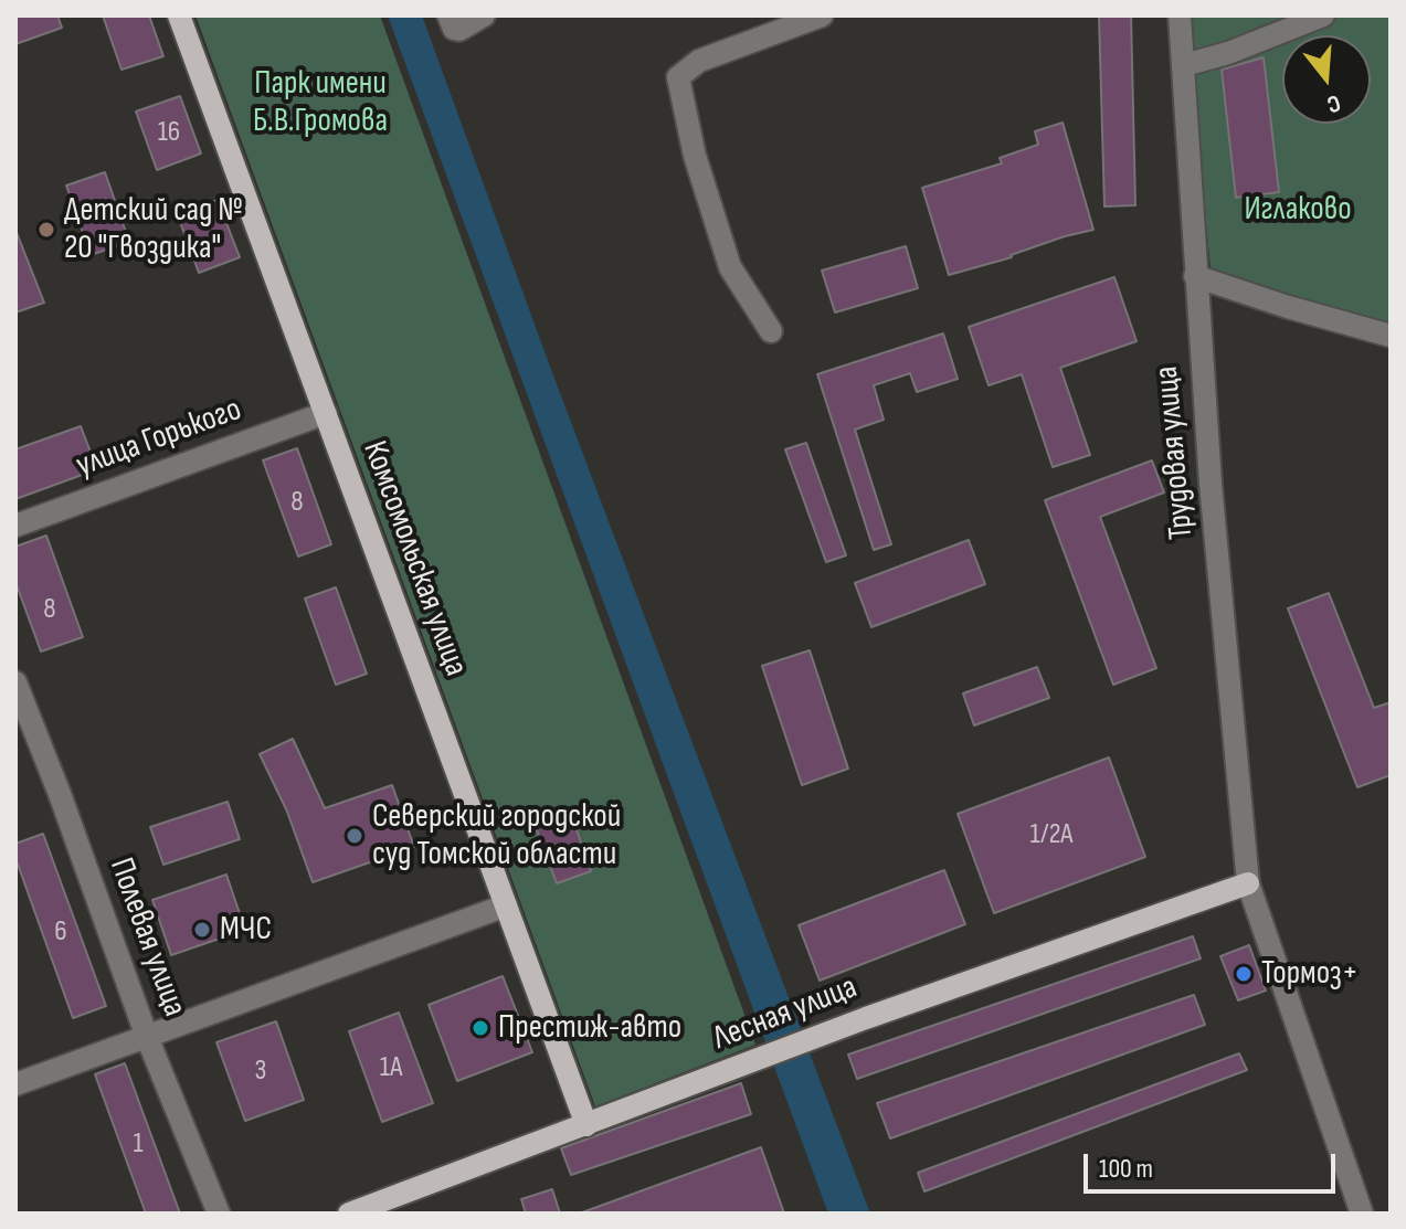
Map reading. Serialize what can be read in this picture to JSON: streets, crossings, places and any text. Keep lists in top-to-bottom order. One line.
{"streets":{"main road":["Комсомольская улица","Лесная улица"],"street":["улица Горького","Трудовая улица","Полевая улица"]},"crossings":[["улица Горького","Комсомольская улица"],["Трудовая улица","Лесная улица"],["Комсомольская улица","Лесная улица"]],"parks":["Парк имени Б.В.Громова","Иглаково"],"places":["Детский сад № 20 \"Гвоздика\"","Северский городской суд Томской области","МЧС","Тормоз+","Престиж-авто"],"house_numbers":["16","8","8","1/2А","6","1А","3","1"],"scale_bar":"100 m","north":"bottom"}
